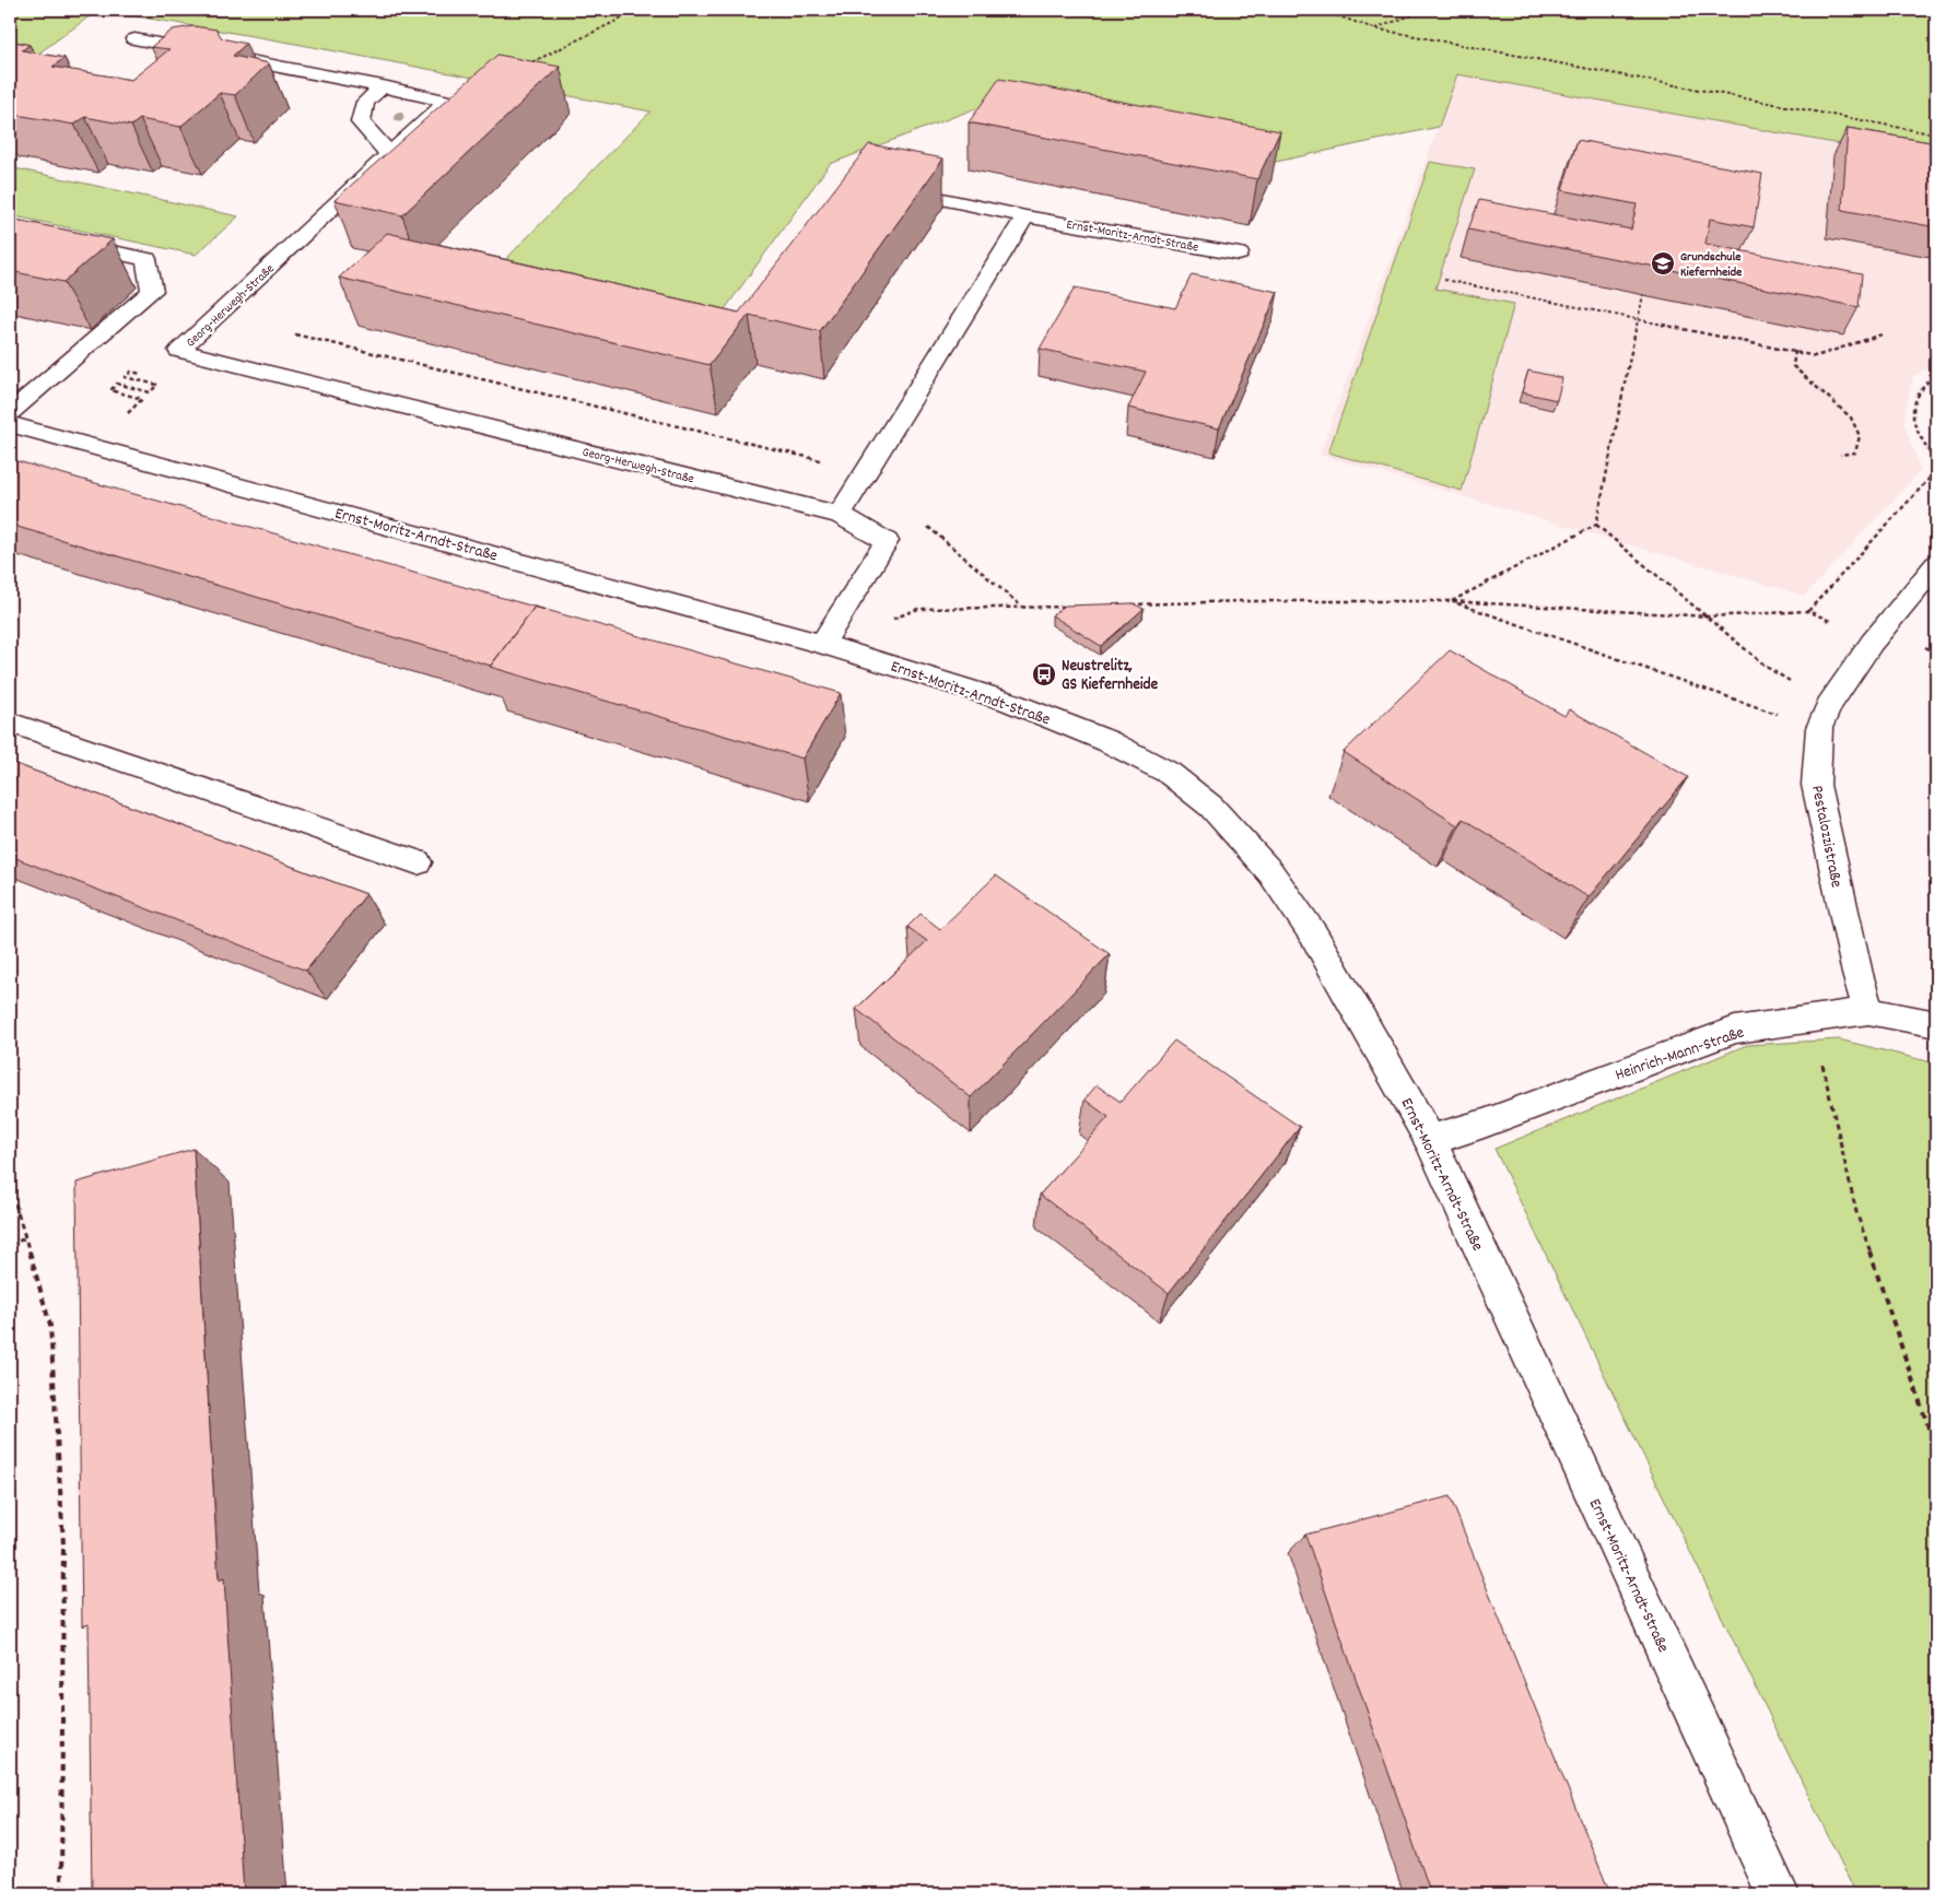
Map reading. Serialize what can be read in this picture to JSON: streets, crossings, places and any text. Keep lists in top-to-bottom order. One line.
{"streets":{"street":["Ernst-Moritz-Arndt-Straße","Georg-Herwegh-Straße","Pestalozzistraße","Heinrich-Mann-Straße"]},"crossings":[["Ernst-Moritz-Arndt-Straße","Heinrich-Mann-Straße"],["Pestalozzistraße","Heinrich-Mann-Straße"]],"places":{"school or university":["Grundschule Kiefernheide"],"bus stop":["Neustrelitz, GS Kiefernheide"]}}
